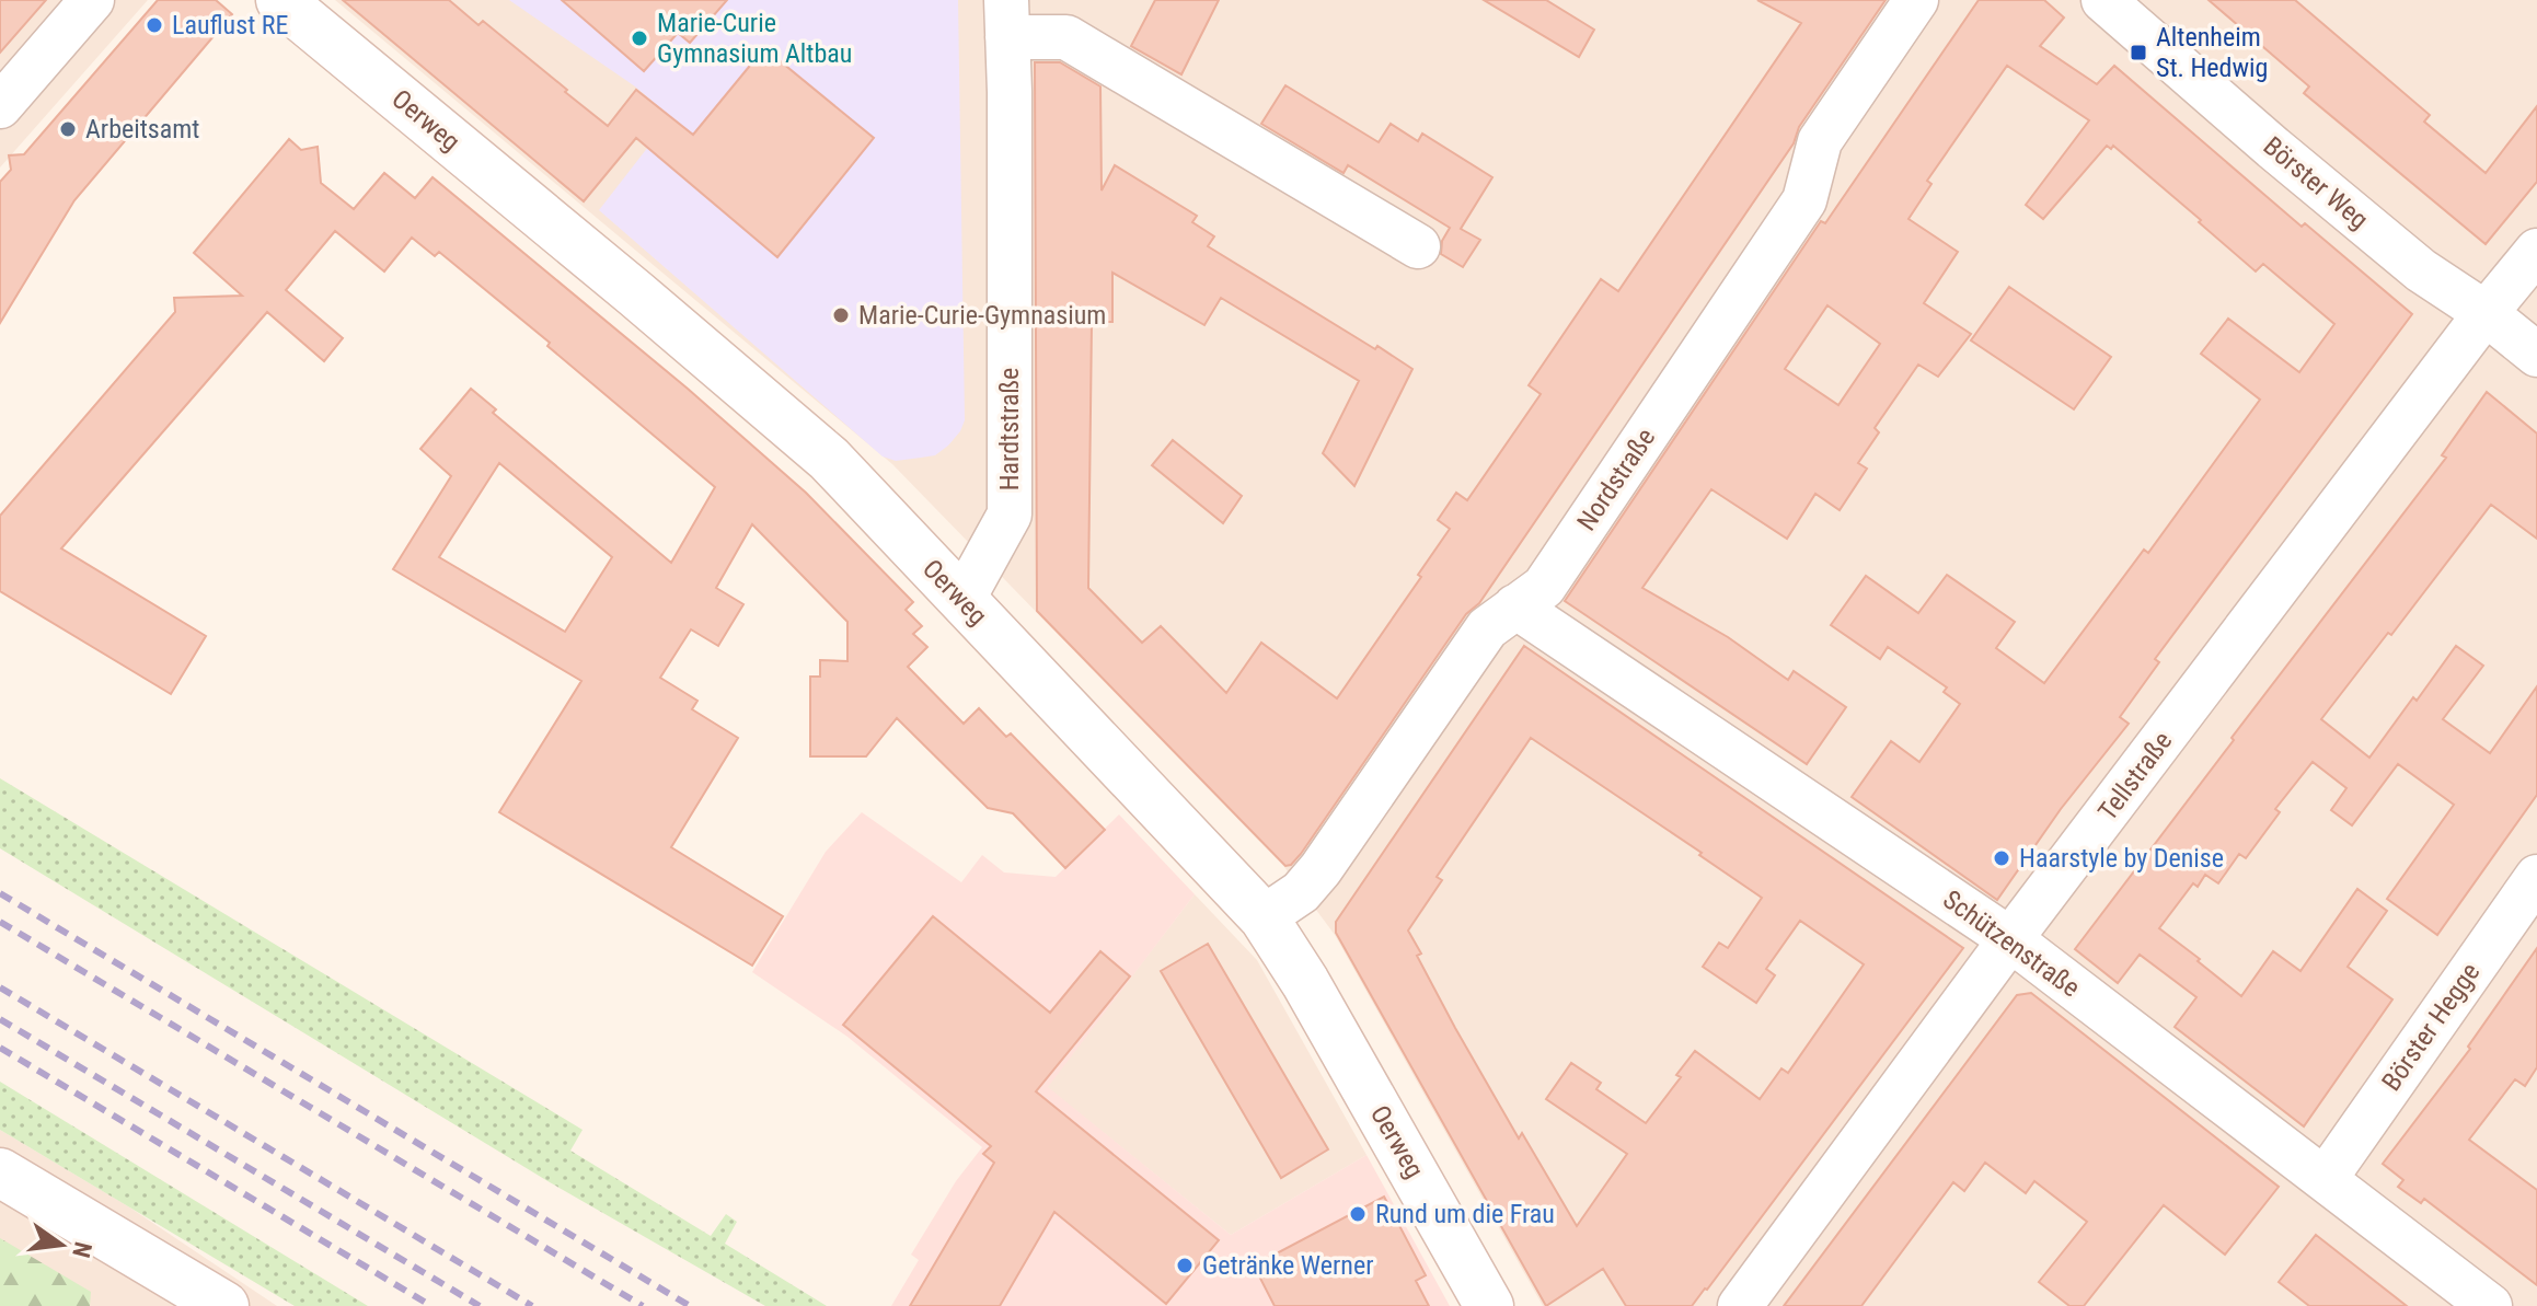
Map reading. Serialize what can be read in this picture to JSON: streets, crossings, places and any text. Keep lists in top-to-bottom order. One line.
{"streets":{"main road":["Oerweg"],"street":["Börster Weg","Hardtstraße","Nordstraße","Tellstraße","Schützenstraße","Börster Hegge"]},"crossings":[["Oerweg","Hardtstraße"],["Oerweg","Nordstraße"],["Börster Weg","Tellstraße"],["Nordstraße","Schützenstraße"],["Tellstraße","Schützenstraße"],["Schützenstraße","Börster Hegge"]],"places":{"other":["Lauflust RE","Marie-Curie Gymnasium Altbau","Arbeitsamt","Marie-Curie-Gymnasium","Haarstyle by Denise","Rund um die Frau","Getränke Werner"],"transit":["Altenheim St. Hedwig"]},"north":"right"}
